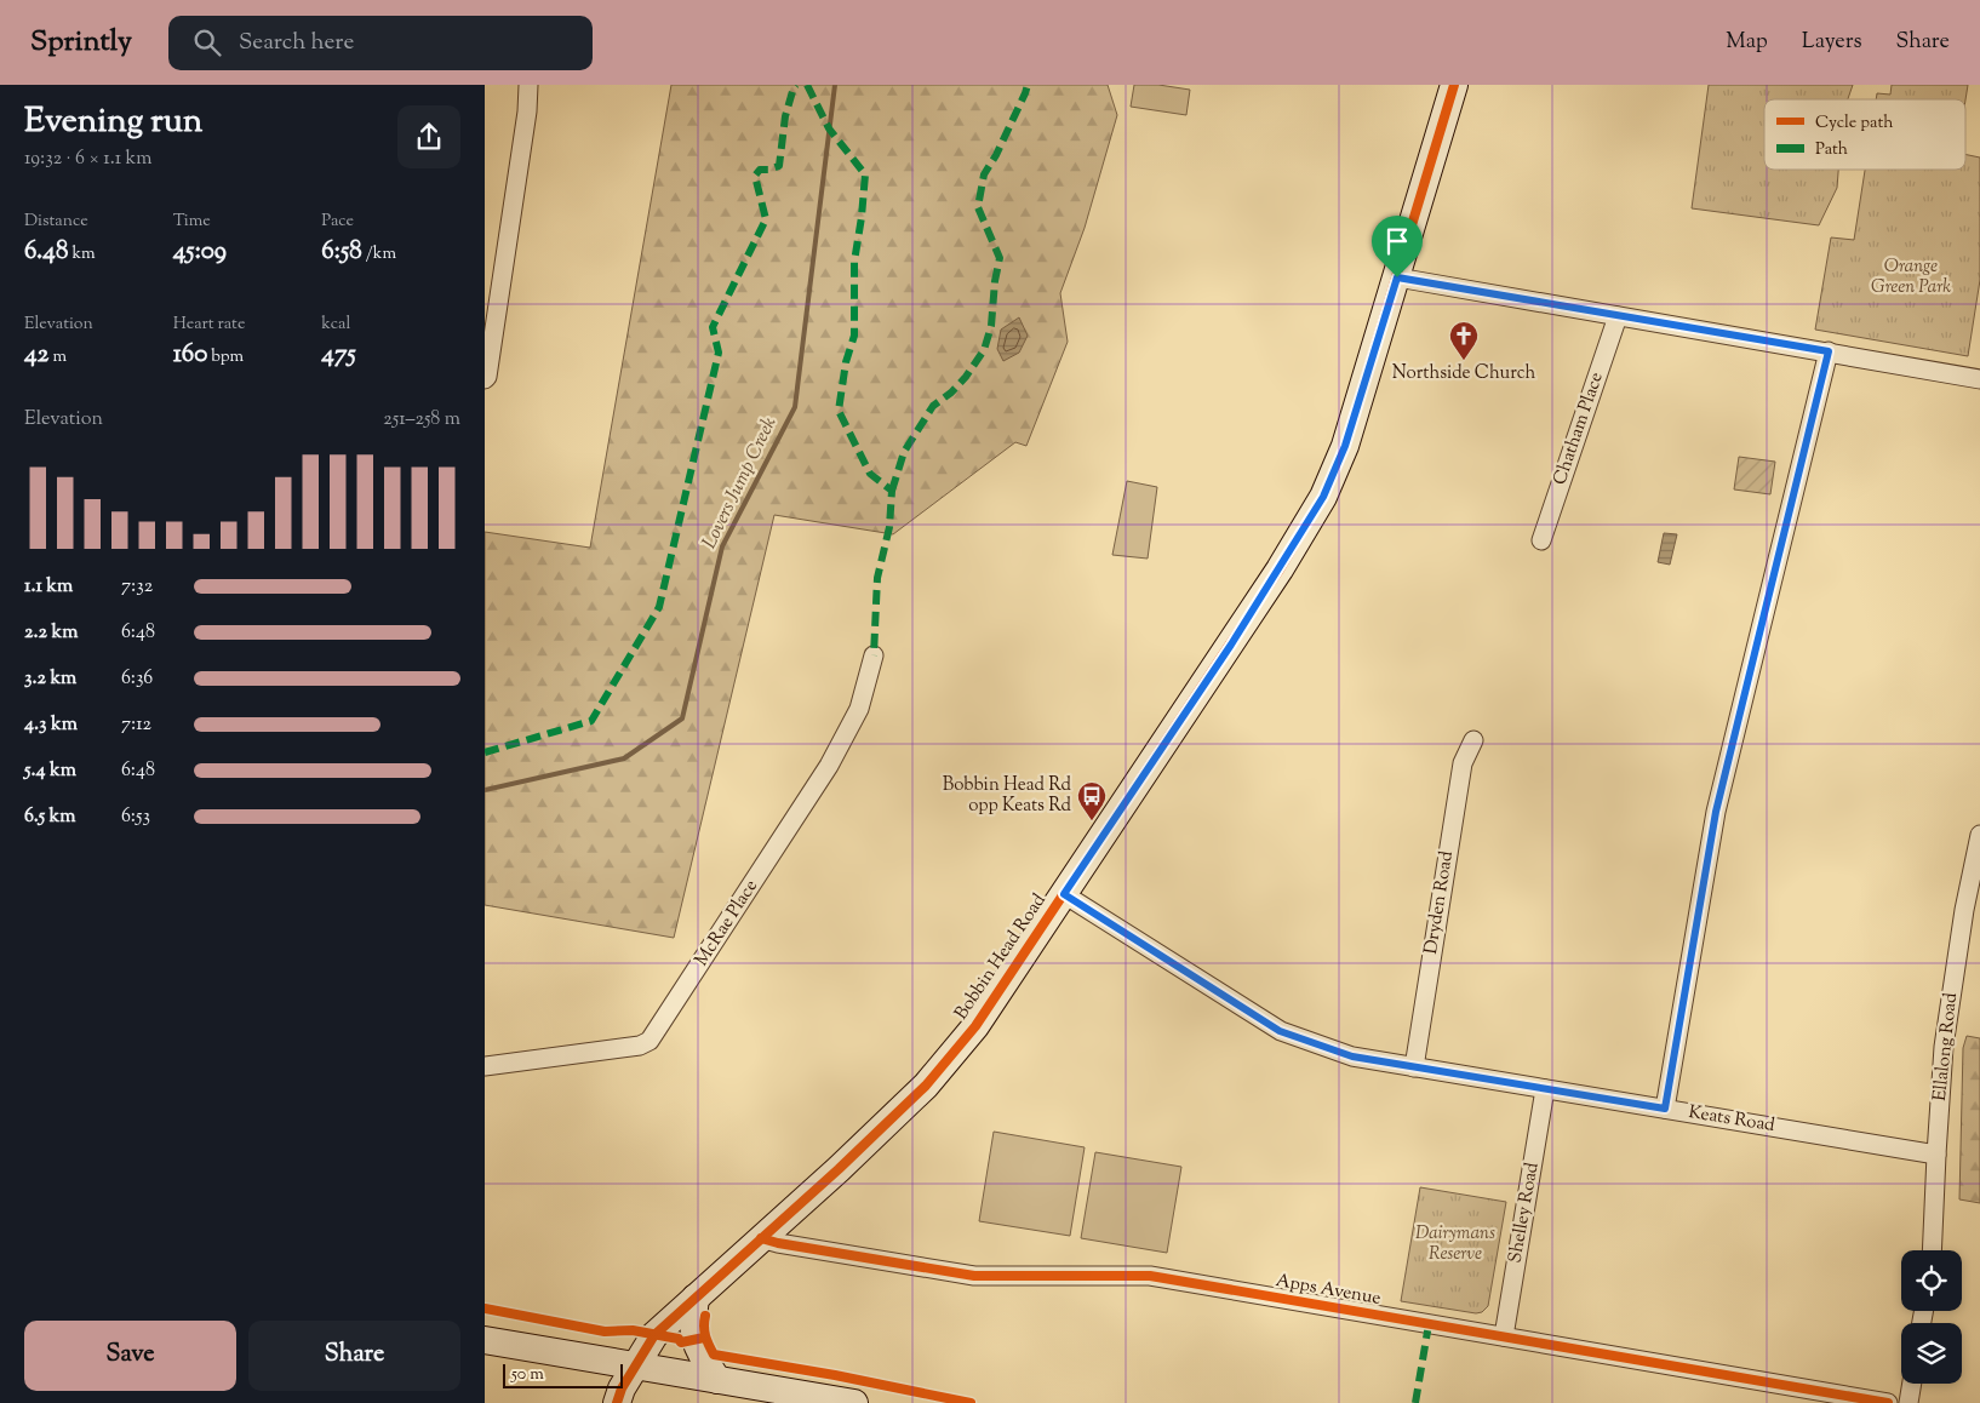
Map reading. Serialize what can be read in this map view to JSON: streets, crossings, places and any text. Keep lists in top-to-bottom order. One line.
{"streets":{"main road":["Bobbin Head Road"],"street":["Chatham Place","Dryden Road","McRae Place","Ellalong Road","Keats Road","Shelley Road","Apps Avenue"]},"crossings":[["Dryden Road","Keats Road"],["Bobbin Head Road","Keats Road"],["Bobbin Head Road","Apps Avenue"],["Ellalong Road","Keats Road"],["Keats Road","Shelley Road"],["Shelley Road","Apps Avenue"]],"water":["Lovers Jump Creek"],"parks":["Orange Green Park","Dairymans Reserve"],"places":{"church":["Northside Church"],"bus stop":["Bobbin Head Rd opp Keats Rd"]},"legend":["Cycle path","Path"],"scale_bar":"50 m","page":{"header":"Sprintly","search":"Search here","nav":["Map","Layers","Share"],"heading":["Evening run","19:32 · 6 × 1.1 km"],"stats":[["Distance","6.48 km"],["Time","45:09"],["Pace","6:58 /km"],["Elevation","42 m"],["Heart rate","160 bpm"],["kcal","475"]],"chart":["Elevation","251–258 m"],"list":[{"name":"1.1 km","note":"7:32"},{"name":"2.2 km","note":"6:48"},{"name":"3.2 km","note":"6:36"},{"name":"4.3 km","note":"7:12"},{"name":"5.4 km","note":"6:48"},{"name":"6.5 km","note":"6:53"}],"buttons":["Save","Share"],"scale":"50 m"}}
